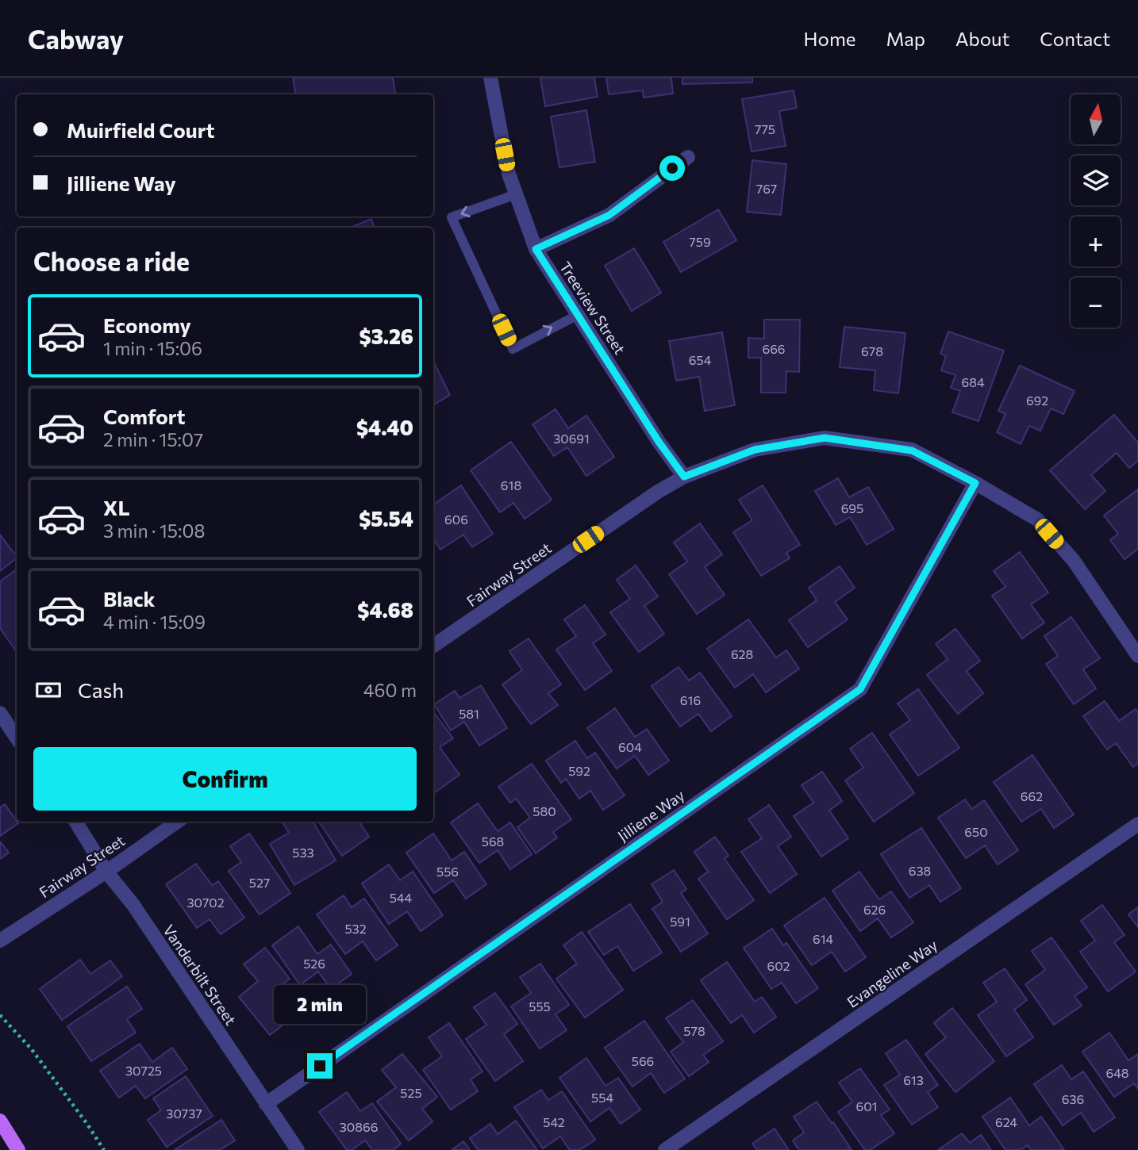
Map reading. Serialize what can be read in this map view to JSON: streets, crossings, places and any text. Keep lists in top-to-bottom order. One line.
{"streets":{"street":["Treeview Street","Fairway Street","Jilliene Way","Evangeline Way","Vanderbilt Street"]},"crossings":[["Treeview Street","Fairway Street"],["Fairway Street","Jilliene Way"],["Fairway Street","Vanderbilt Street"],["Jilliene Way","Vanderbilt Street"]],"house_numbers":["775","767","759","666","678","654","684","692","30691","618","695","606","628","616","581","604","592","662","580","650","568","533","638","556","527","544","30702","626","591","532","614","526","602","555","578","566","30725","648","613","525","554","636","601","30737","542","624","30866"],"north":"top","page":{"header":"Cabway","nav":["Home","Map","About","Contact"],"map_buttons":["+","−"],"banner":["Muirfield Court","Jilliene Way"],"heading":"Choose a ride","list":[{"name":"Economy","note":"1 min · 15:06","value":"$3.26"},{"name":"Comfort","note":"2 min · 15:07","value":"$4.40"},{"name":"XL","note":"3 min · 15:08","value":"$5.54"},{"name":"Black","note":"4 min · 15:09","value":"$4.68"}],"pay":["Cash","460 m"],"buttons":"Confirm","bubble":"2 min"}}
